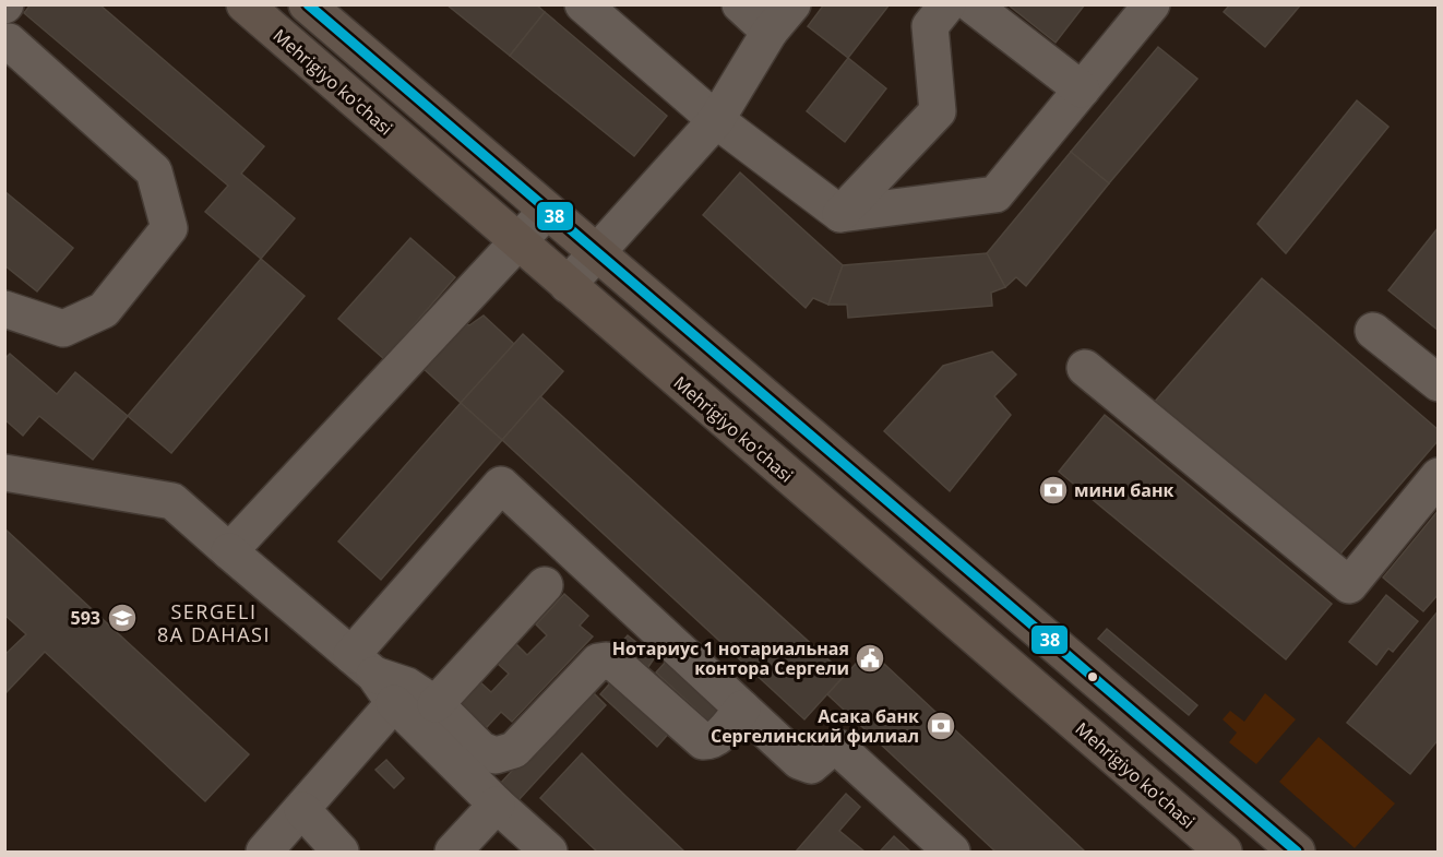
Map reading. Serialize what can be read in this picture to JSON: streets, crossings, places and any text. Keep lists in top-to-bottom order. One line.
{"streets":{"main road":["Mehrigiyo ko'chasi"]},"districts":["SERGELI 8A DAHASI"],"places":{"bank":["мини банк","Асака банк Сергелинский филиал"],"school or university":["593"],"public building":["Нотариус 1 нотариальная контора Сергели"]},"lines":["transit line 38"]}
